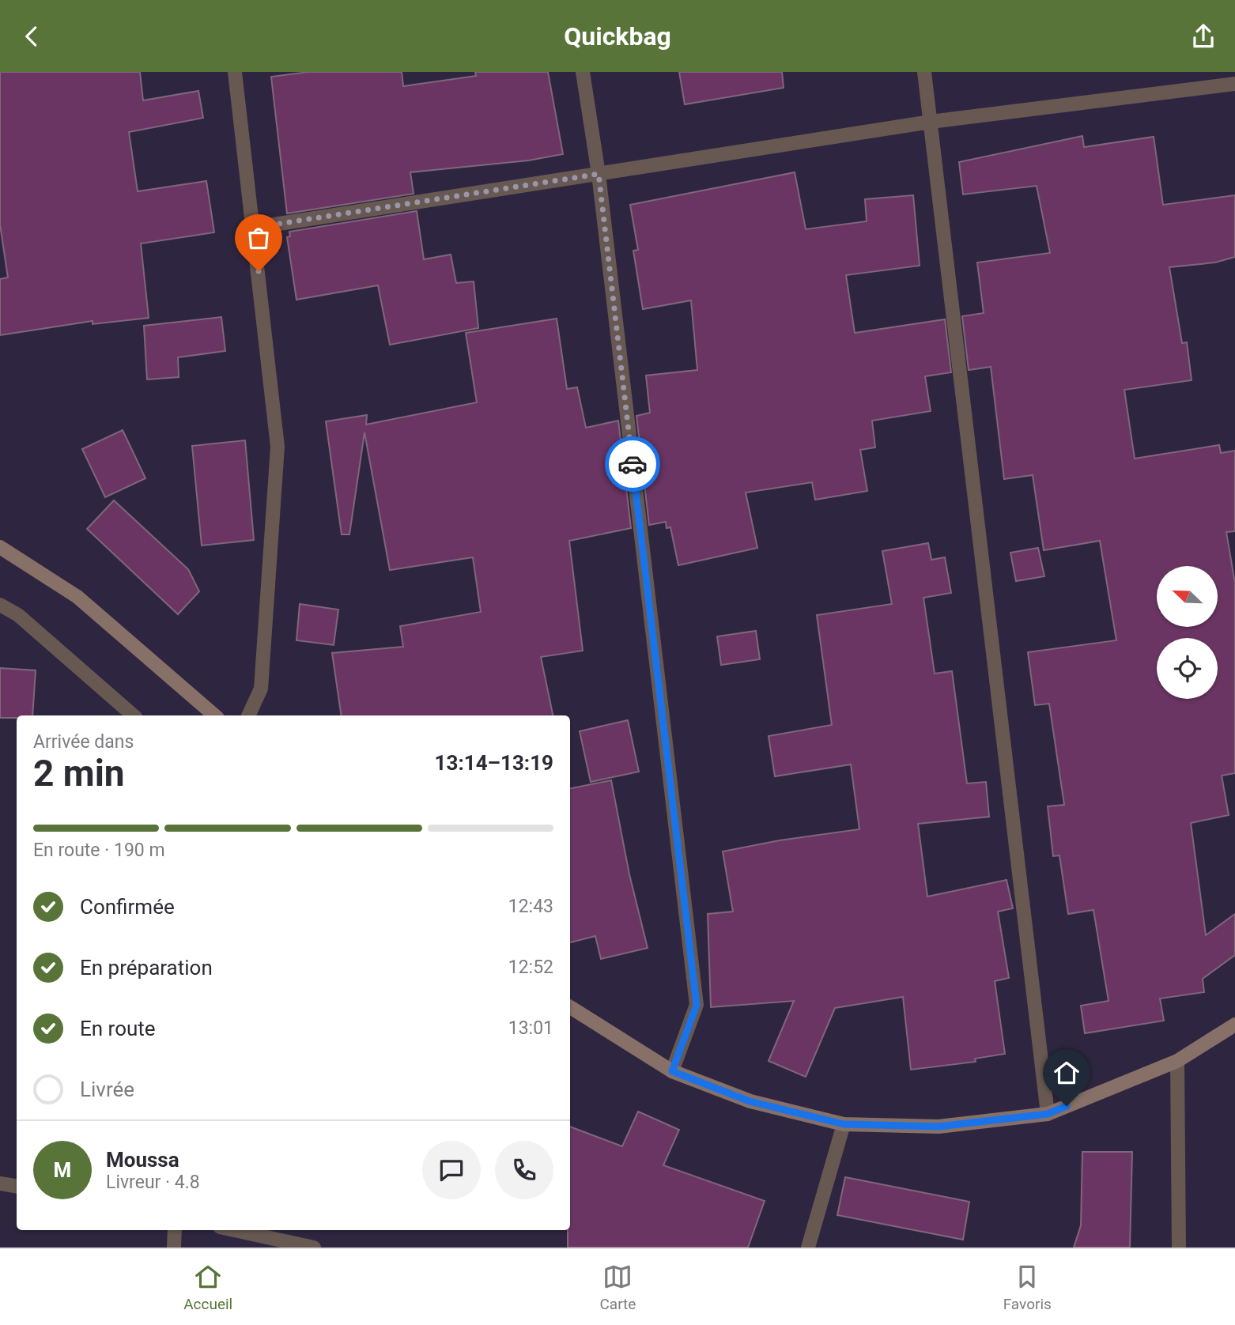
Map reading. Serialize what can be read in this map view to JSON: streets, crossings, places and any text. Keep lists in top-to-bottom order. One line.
{"north":"top left","page":{"header":"Quickbag","heading":["2 min","Arrivée dans","13:14–13:19"],"panel":["Moussa","Livreur · 4.8"],"bar":"En route · 190 m","list":[["Confirmée","12:43"],["En préparation","12:52"],["En route","13:01"],"Livrée"],"round":"M","tabs":["Accueil","Carte","Favoris"]}}
